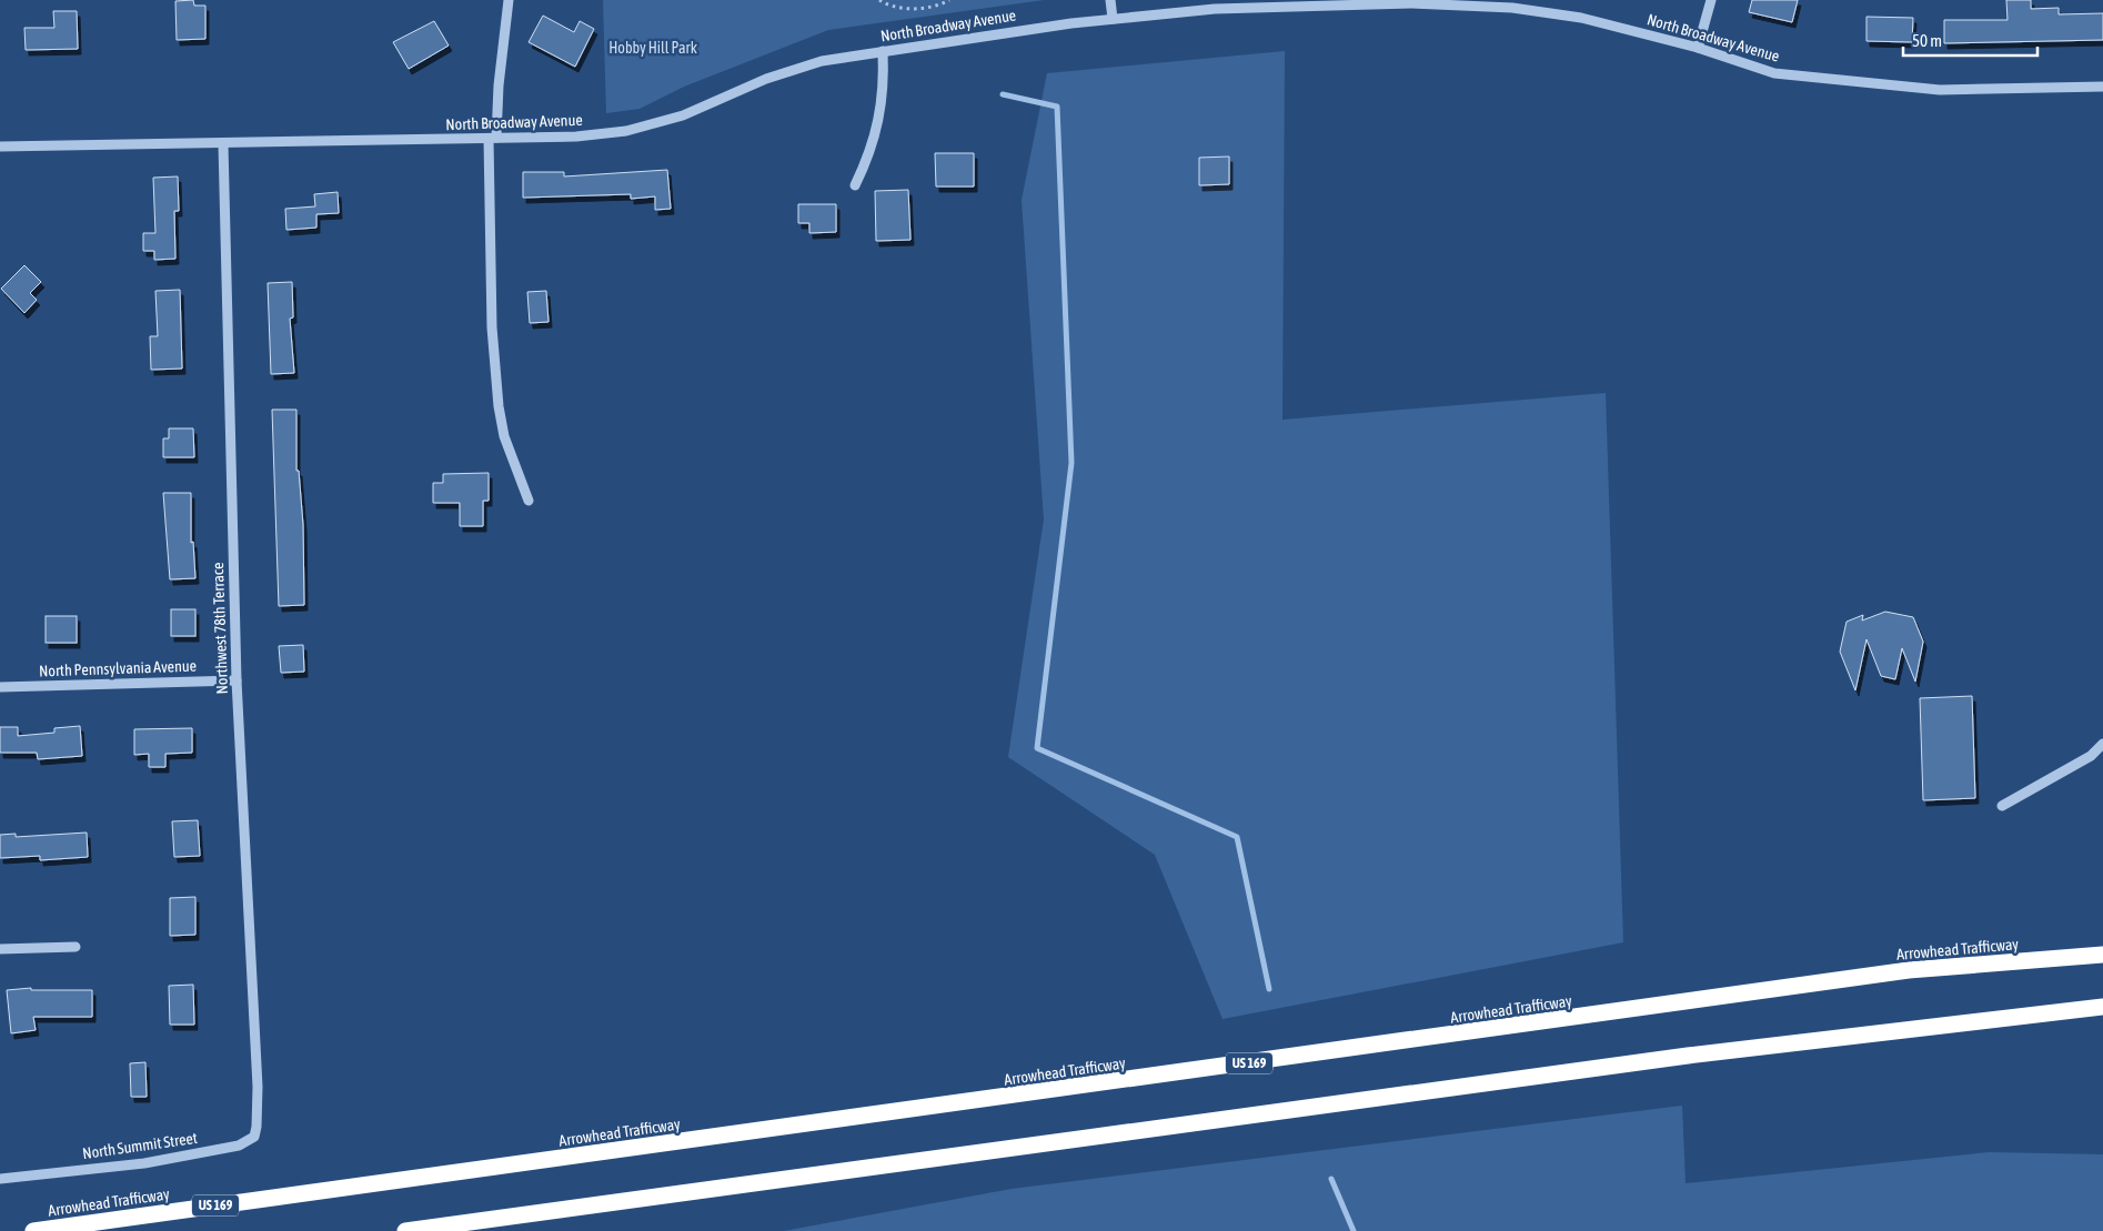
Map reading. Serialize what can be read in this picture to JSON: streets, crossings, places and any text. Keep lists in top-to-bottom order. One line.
{"streets":{"highway":["Arrowhead Trafficway","US 169"],"street":["North Broadway Avenue","Northwest 78th Terrace","North Pennsylvania Avenue","North Summit Street"]},"crossings":[["North Broadway Avenue","Northwest 78th Terrace"],["Northwest 78th Terrace","North Pennsylvania Avenue"],["Northwest 78th Terrace","North Summit Street"]],"parks":["Hobby Hill Park"],"scale_bar":"50 m"}
